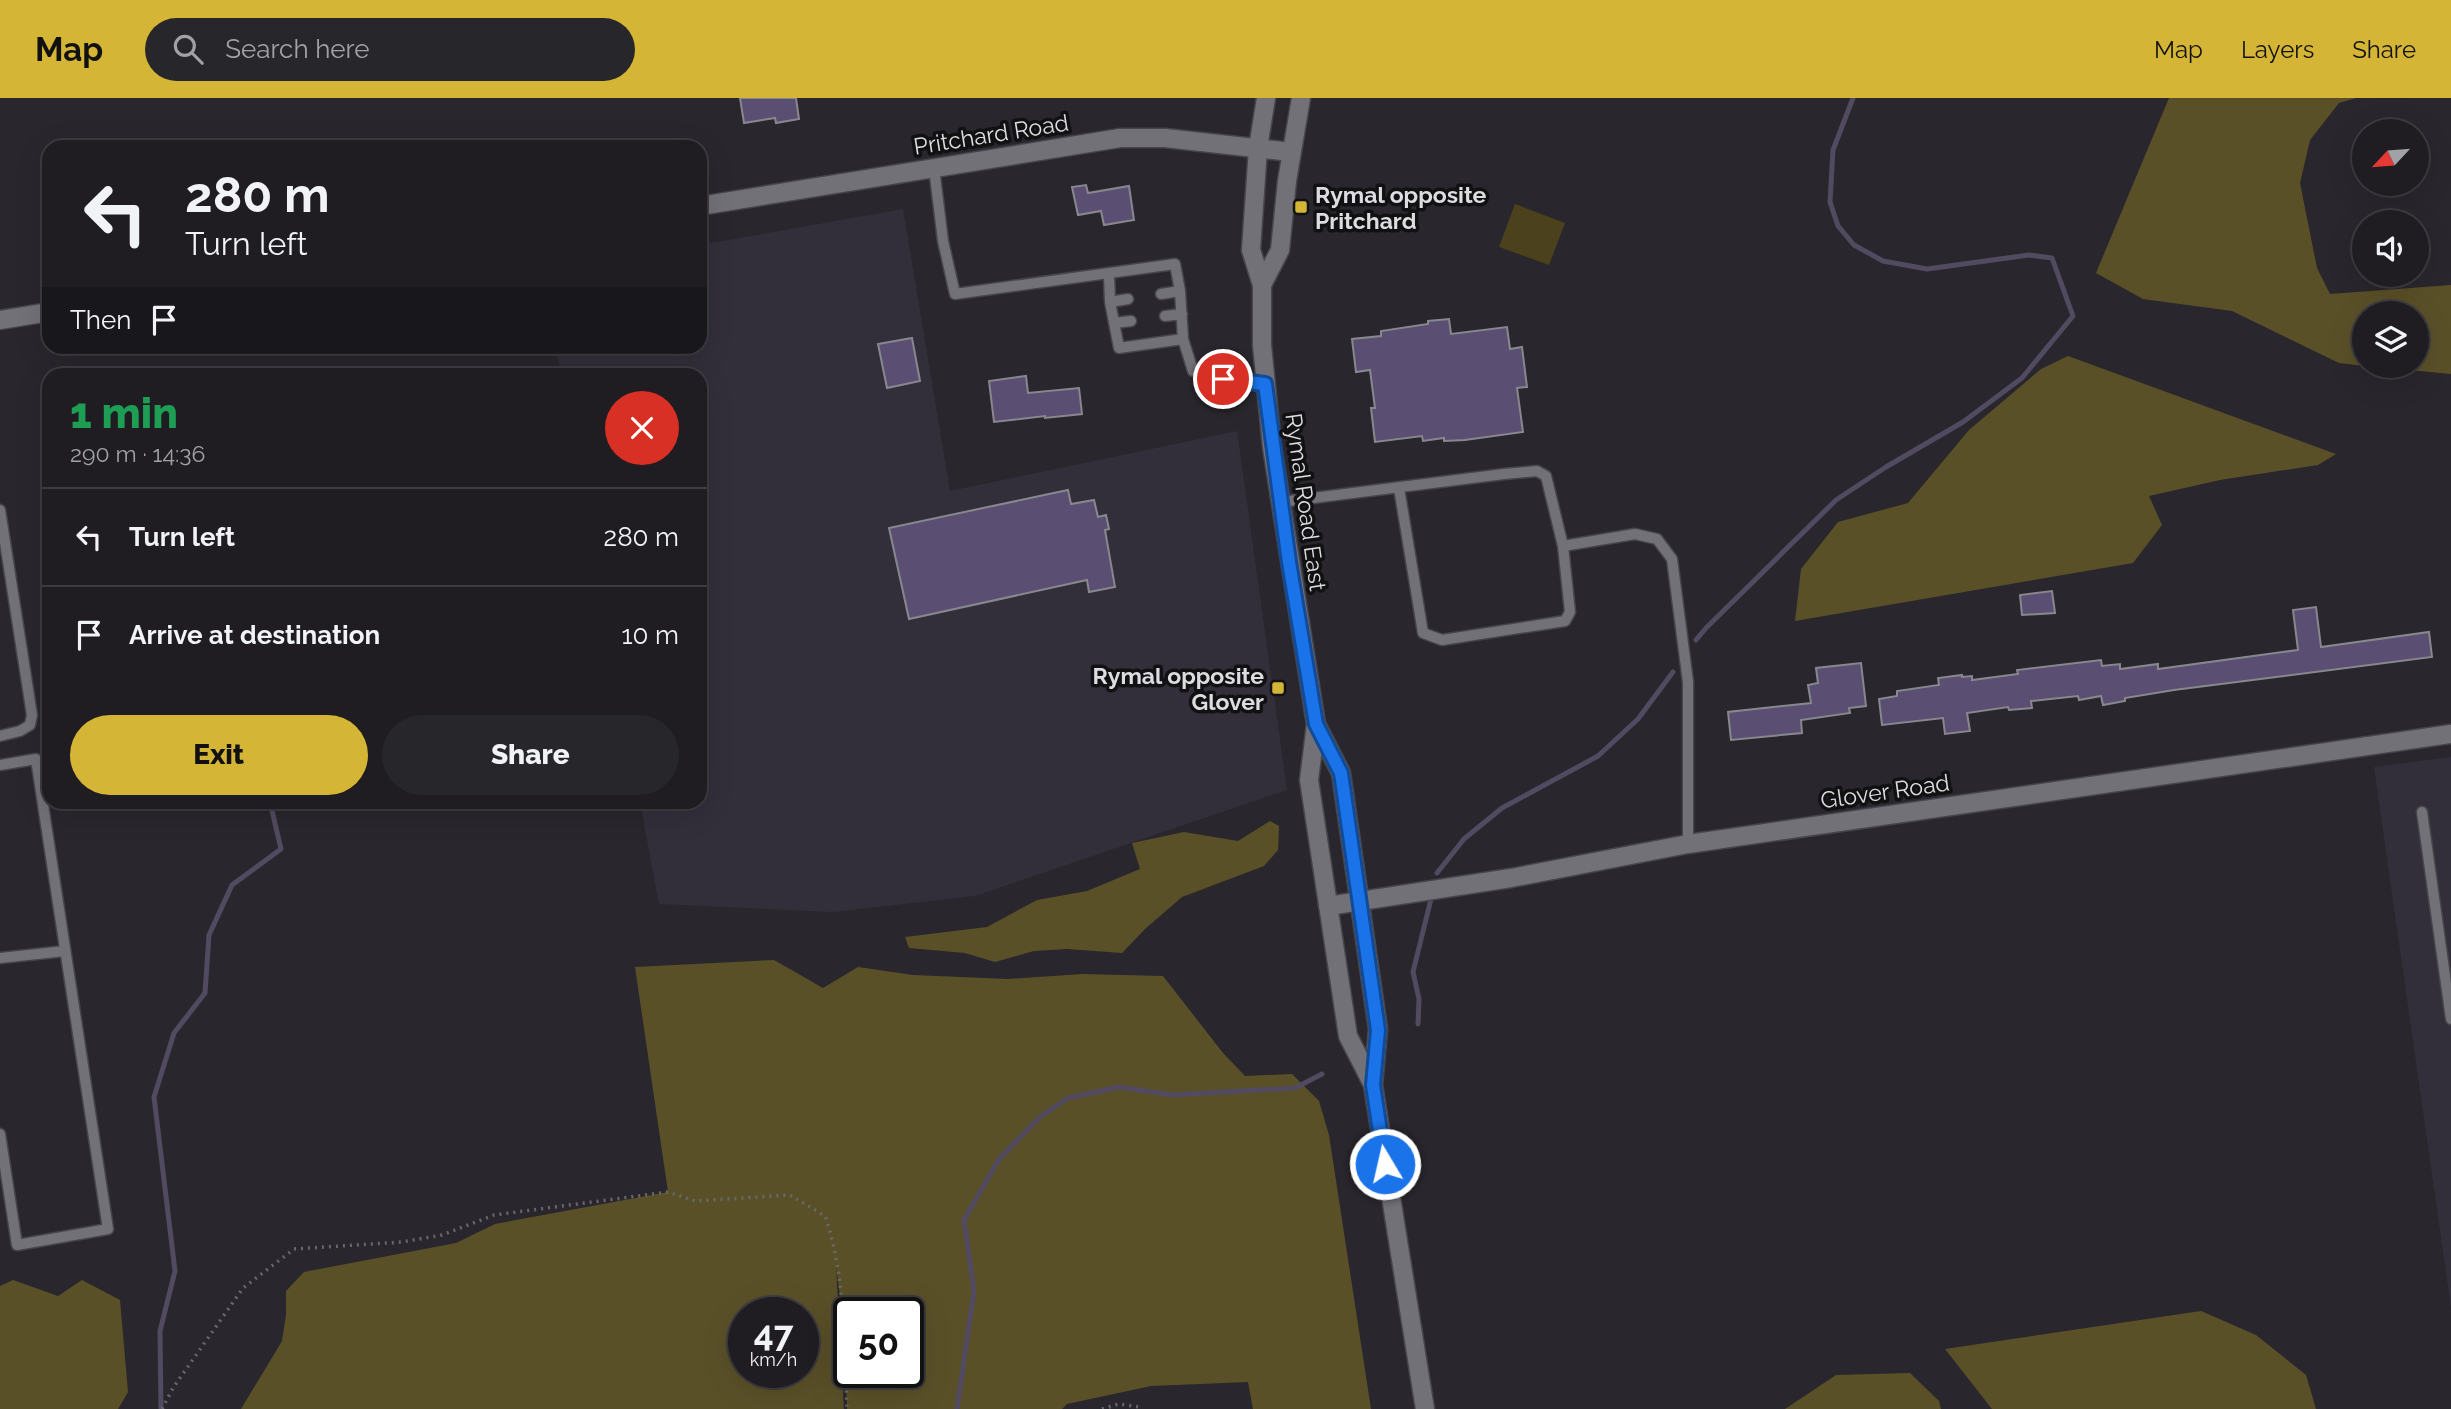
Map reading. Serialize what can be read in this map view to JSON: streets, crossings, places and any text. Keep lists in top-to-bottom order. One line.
{"streets":{"main road":["Pritchard Road","Rymal Road East","Glover Road"]},"crossings":[["Pritchard Road","Rymal Road East"],["Rymal Road East","Glover Road"]],"places":{"transit":["Rymal opposite Pritchard","Rymal opposite Glover"]},"north":"bottom left","page":{"header":"Map","search":"Search here","nav":["Map","Layers","Share"],"turn":["280 m","Turn left"],"then":"Then","heading":["1 min","290 m · 14:36"],"list":[{"name":"Turn left","value":"280 m"},{"name":"Arrive at destination","value":"10 m"}],"buttons":["Exit","Share"],"speed":"47 km/h","limit":"50"}}
